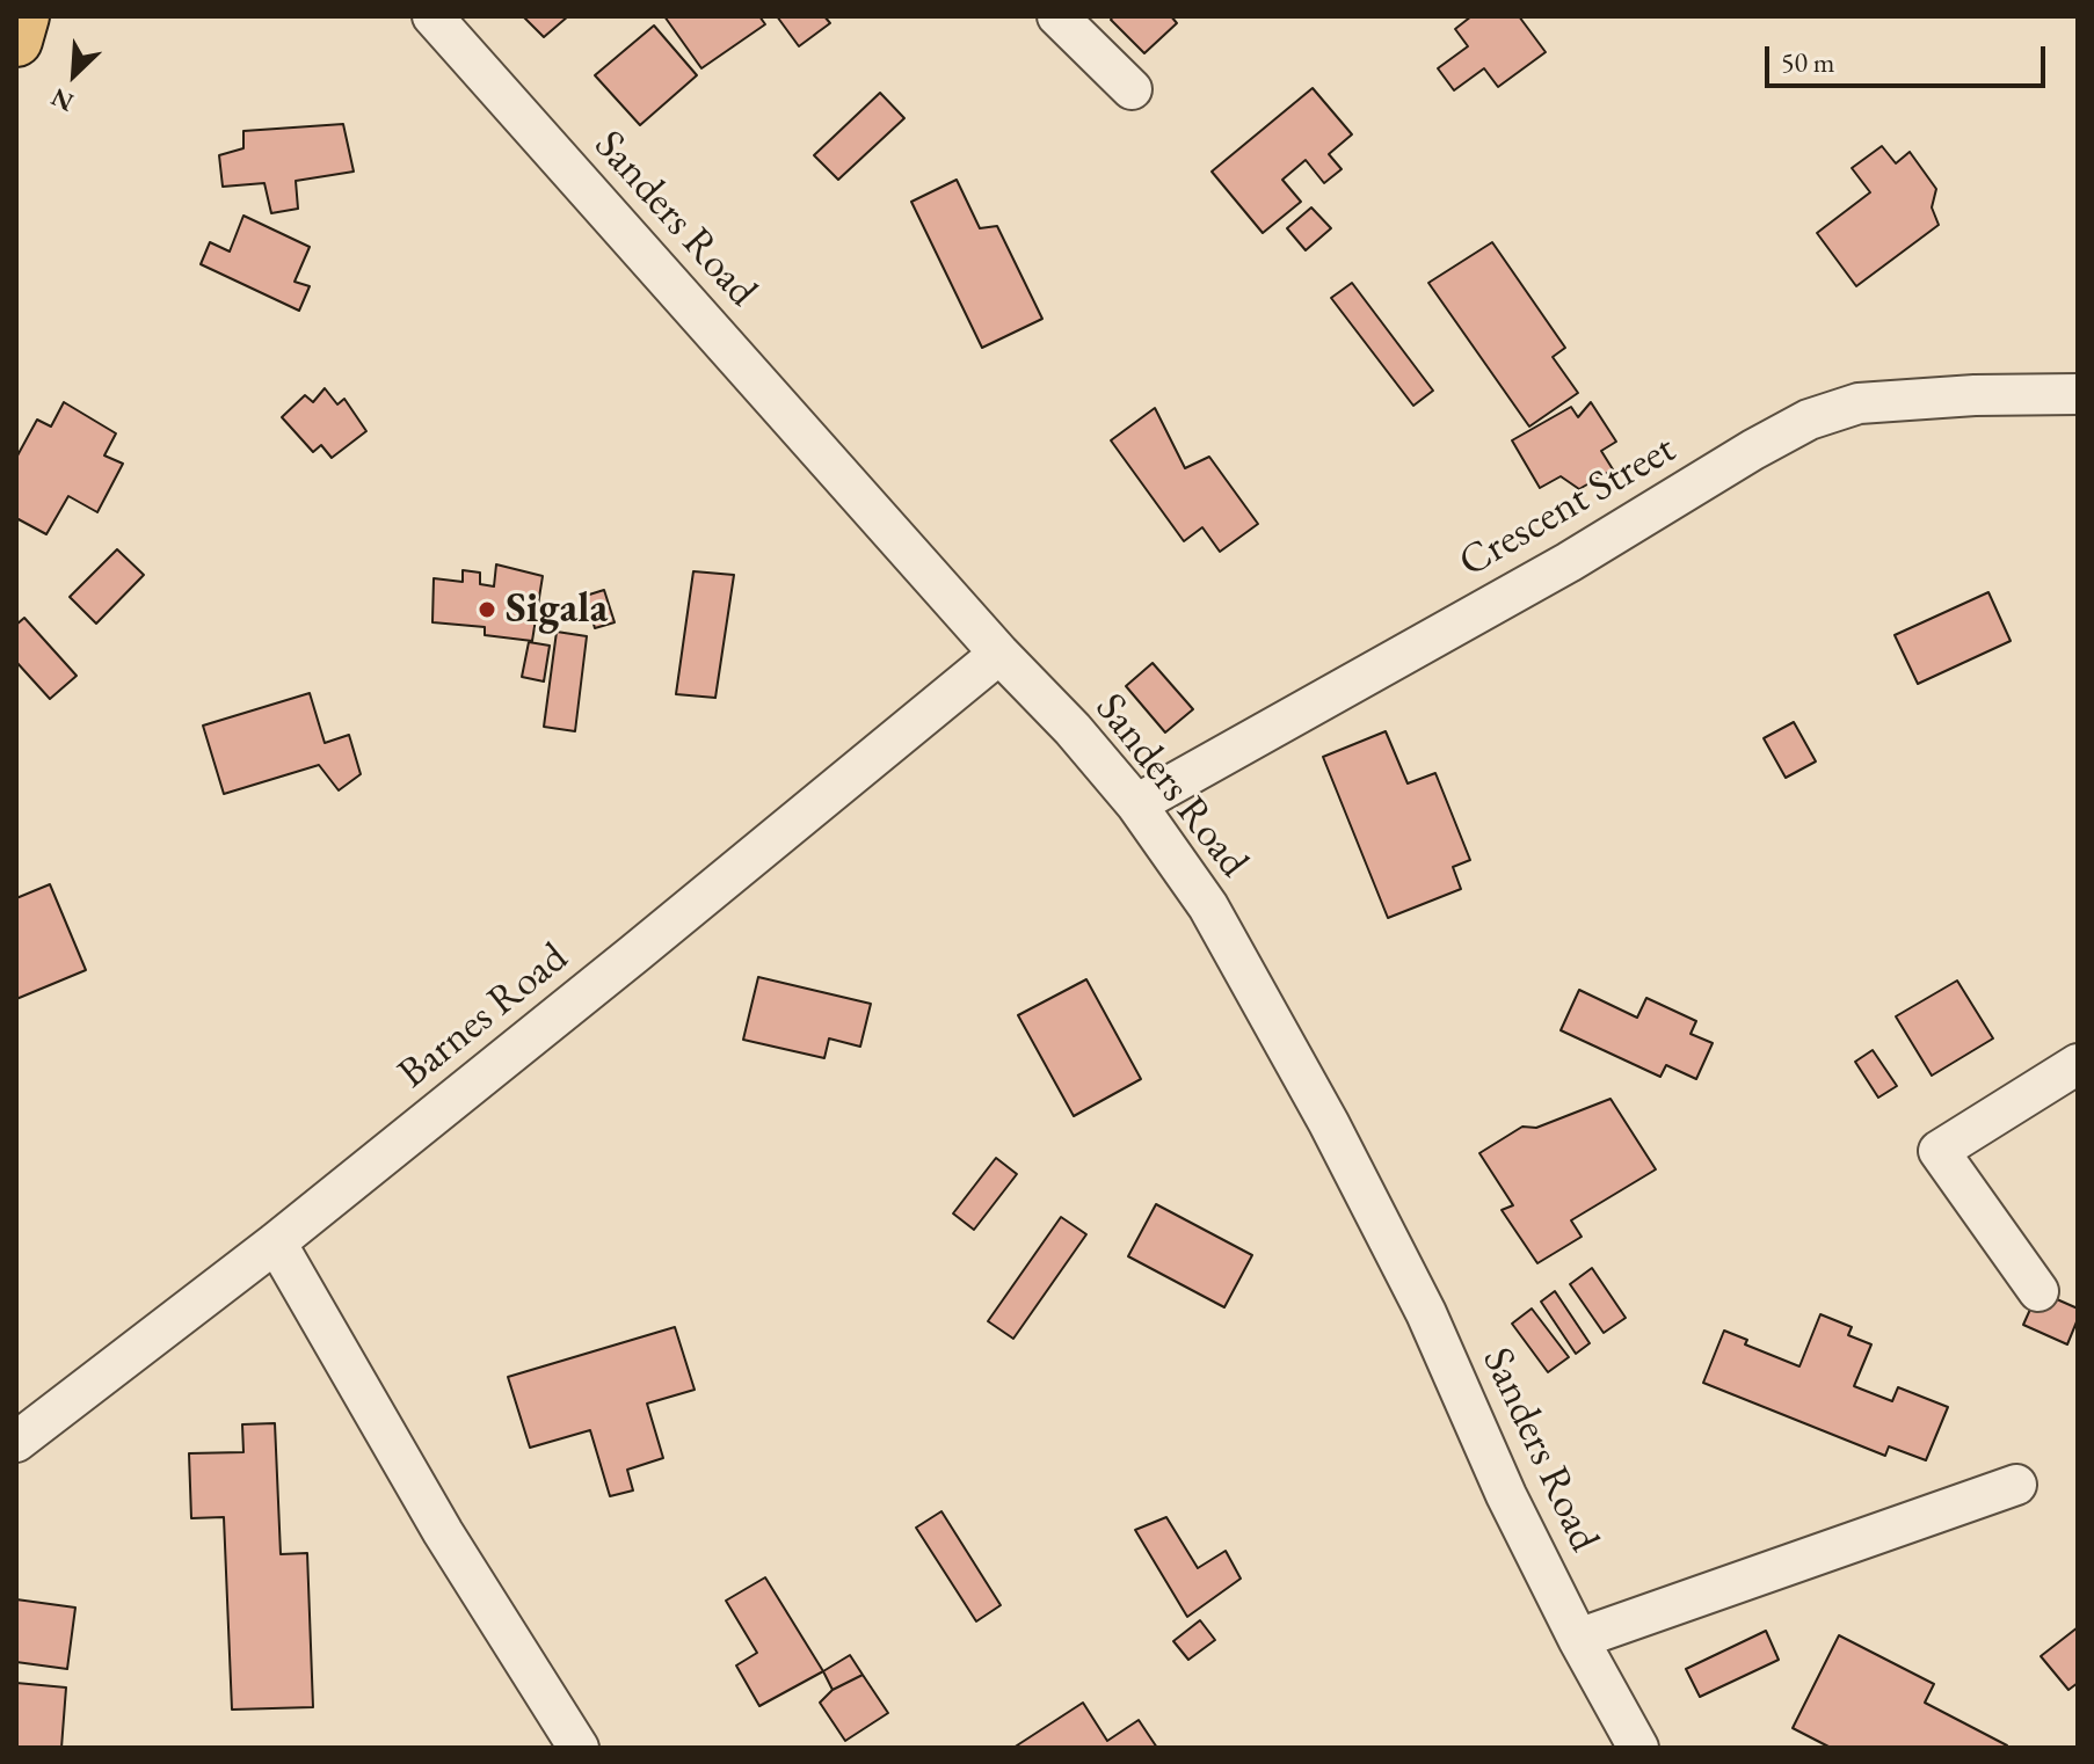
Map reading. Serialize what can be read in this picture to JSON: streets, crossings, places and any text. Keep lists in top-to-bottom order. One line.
{"streets":{"street":["Sanders Road","Crescent Street","Barnes Road"]},"crossings":[["Sanders Road","Crescent Street"],["Sanders Road","Barnes Road"]],"places":["Sigala"],"scale_bar":"50 m","north":"bottom left"}
